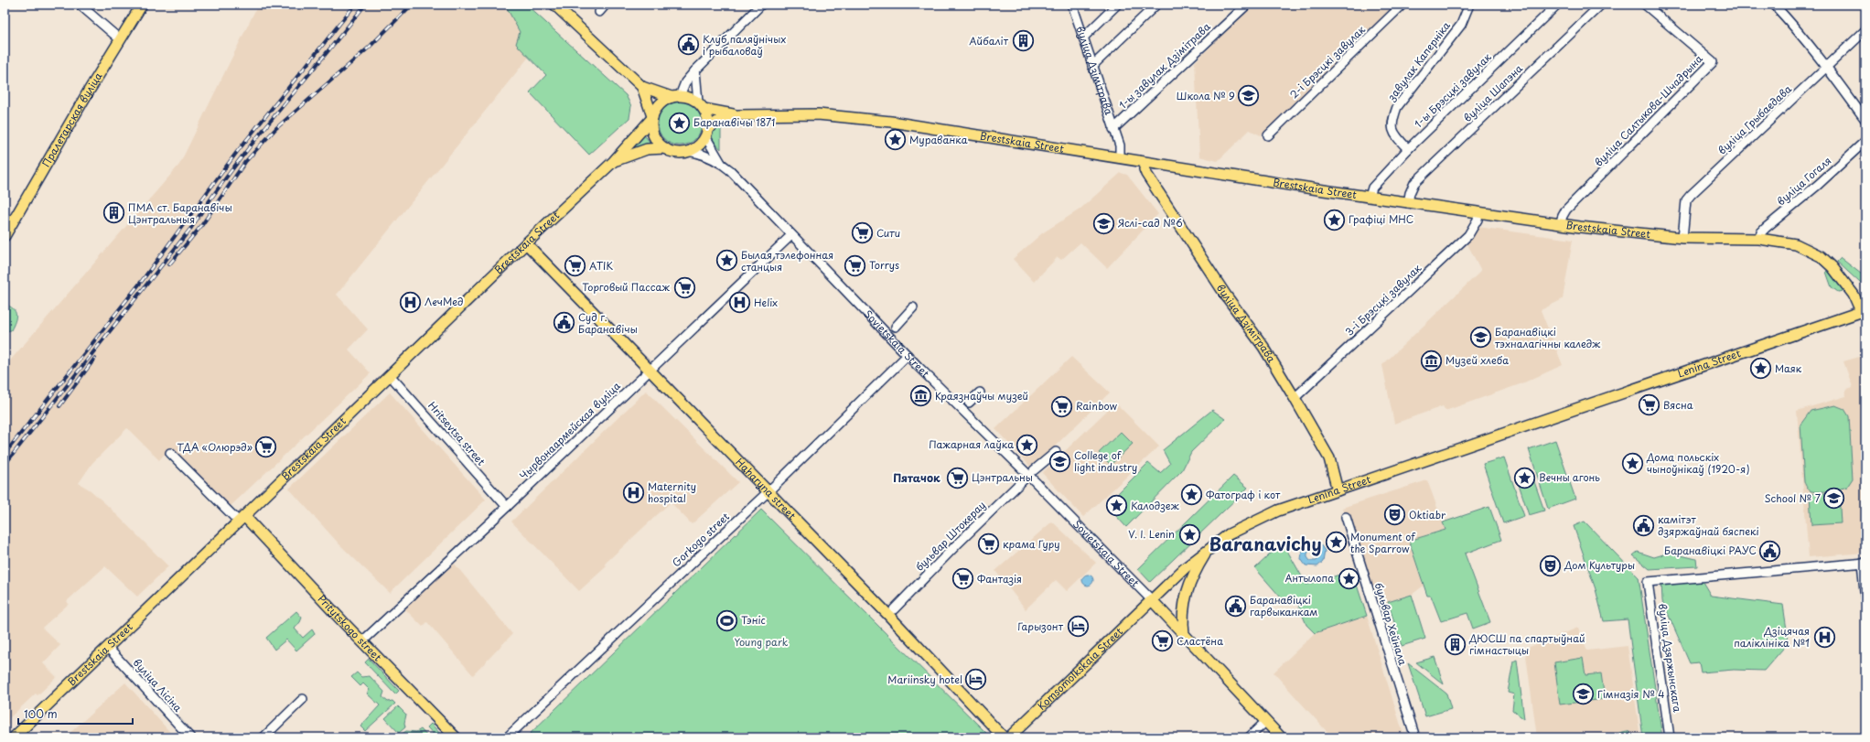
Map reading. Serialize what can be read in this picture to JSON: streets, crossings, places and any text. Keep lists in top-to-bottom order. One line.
{"streets":{"main road":["вуліца Дзімітрава","Пралетарская вуліца","Brestskaia Street","Lenina Street","Haharyna street","Pritytskogo street","Komsomolkskaia Street"],"street":["завулак Каперніка","2-і Брэсцкі завулак","1-ы завулак Дзімітрава","1-ы Брэсцкі завулак","вуліца Шапэна","вуліца Салтыкова-Шчадрына","вуліца Грыбаедава","вуліца Гогаля","3-і Брэсцкі завулак","Sovietskaia Street","Чырвонаармейская вуліца","Hritsevtsa street","бульвар Штокерау","Gorkogo street","бульвар Хейнала","вуліца Дзяржынскага","вуліца Лісіна"]},"crossings":[["завулак Каперніка","1-ы Брэсцкі завулак"],["1-ы завулак Дзімітрава","вуліца Дзімітрава"],["вуліца Дзімітрава","Brestskaia Street"],["вуліца Дзімітрава","3-і Брэсцкі завулак"],["вуліца Дзімітрава","Lenina Street"],["1-ы Брэсцкі завулак","Brestskaia Street"],["вуліца Шапэна","Brestskaia Street"],["вуліца Салтыкова-Шчадрына","Brestskaia Street"],["вуліца Грыбаедава","Brestskaia Street"],["Brestskaia Street","вуліца Гогаля"],["Brestskaia Street","3-і Брэсцкі завулак"],["Brestskaia Street","Sovietskaia Street"],["Brestskaia Street","Lenina Street"],["Brestskaia Street","Hritsevtsa street"],["Brestskaia Street","Haharyna street"],["Brestskaia Street","Pritytskogo street"],["Brestskaia Street","вуліца Лісіна"],["Sovietskaia Street","Lenina Street"],["Sovietskaia Street","Чырвонаармейская вуліца"],["Sovietskaia Street","Gorkogo street"],["Sovietskaia Street","Komsomolkskaia Street"],["Lenina Street","Komsomolkskaia Street"],["Чырвонаармейская вуліца","Hritsevtsa street"],["Чырвонаармейская вуліца","Haharyna street"],["Чырвонаармейская вуліца","Pritytskogo street"],["Haharyna street","Gorkogo street"]],"districts":["Пятачок","Baranavichy"],"parks":["Young park"],"places":{"building":["Айбаліт","ПМА ст. Баранавічы Цэнтральныя","ДЮСШ па спартыўнай гімнастыцы"],"public building":["Клуб паляўнічых і рыбаловаў","Суд г. Баранавічы","камітэт дзяржаўнай бяспекі","Баранавіцкі РАУС","Баранавіцкі гарвыканкам"],"school or university":["Школа № 9","Яслі-сад №6","Баранавіцкі тэхналагічны каледж","College of light industry","School № 7","Гімназія № 4"],"place":["Баранавічы 1871","Мураванка","Графіці МНС","Былая тэлефонная станцыя","Маяк","Пажарная лаўка","Дома польскіх чыноўнікаў (1920-я)","Вечны агонь","Фатограф і кот","Калодзеж","V. I. Lenin","Monument of the Sparrow","Антылопа"],"supermarket":["Сити","Torrys","АТІК","Торговый Пассаж","Вясна","Rainbow","ТДА «Олюрэд»","Цэнтральны","крама Гуру","Фантазія","Сластёна"],"hospital":["ЛечМед","Helix","Maternity hospital","Дзіцячая паліклініка №1"],"museum":["Музей хлеба","Краязнаўчы музей"],"theatre":["Oktiabr","Дом Культуры"],"sports":["Тэніс"],"hotel":["Гарызонт","Mariinsky hotel"]},"scale_bar":"100 m"}
